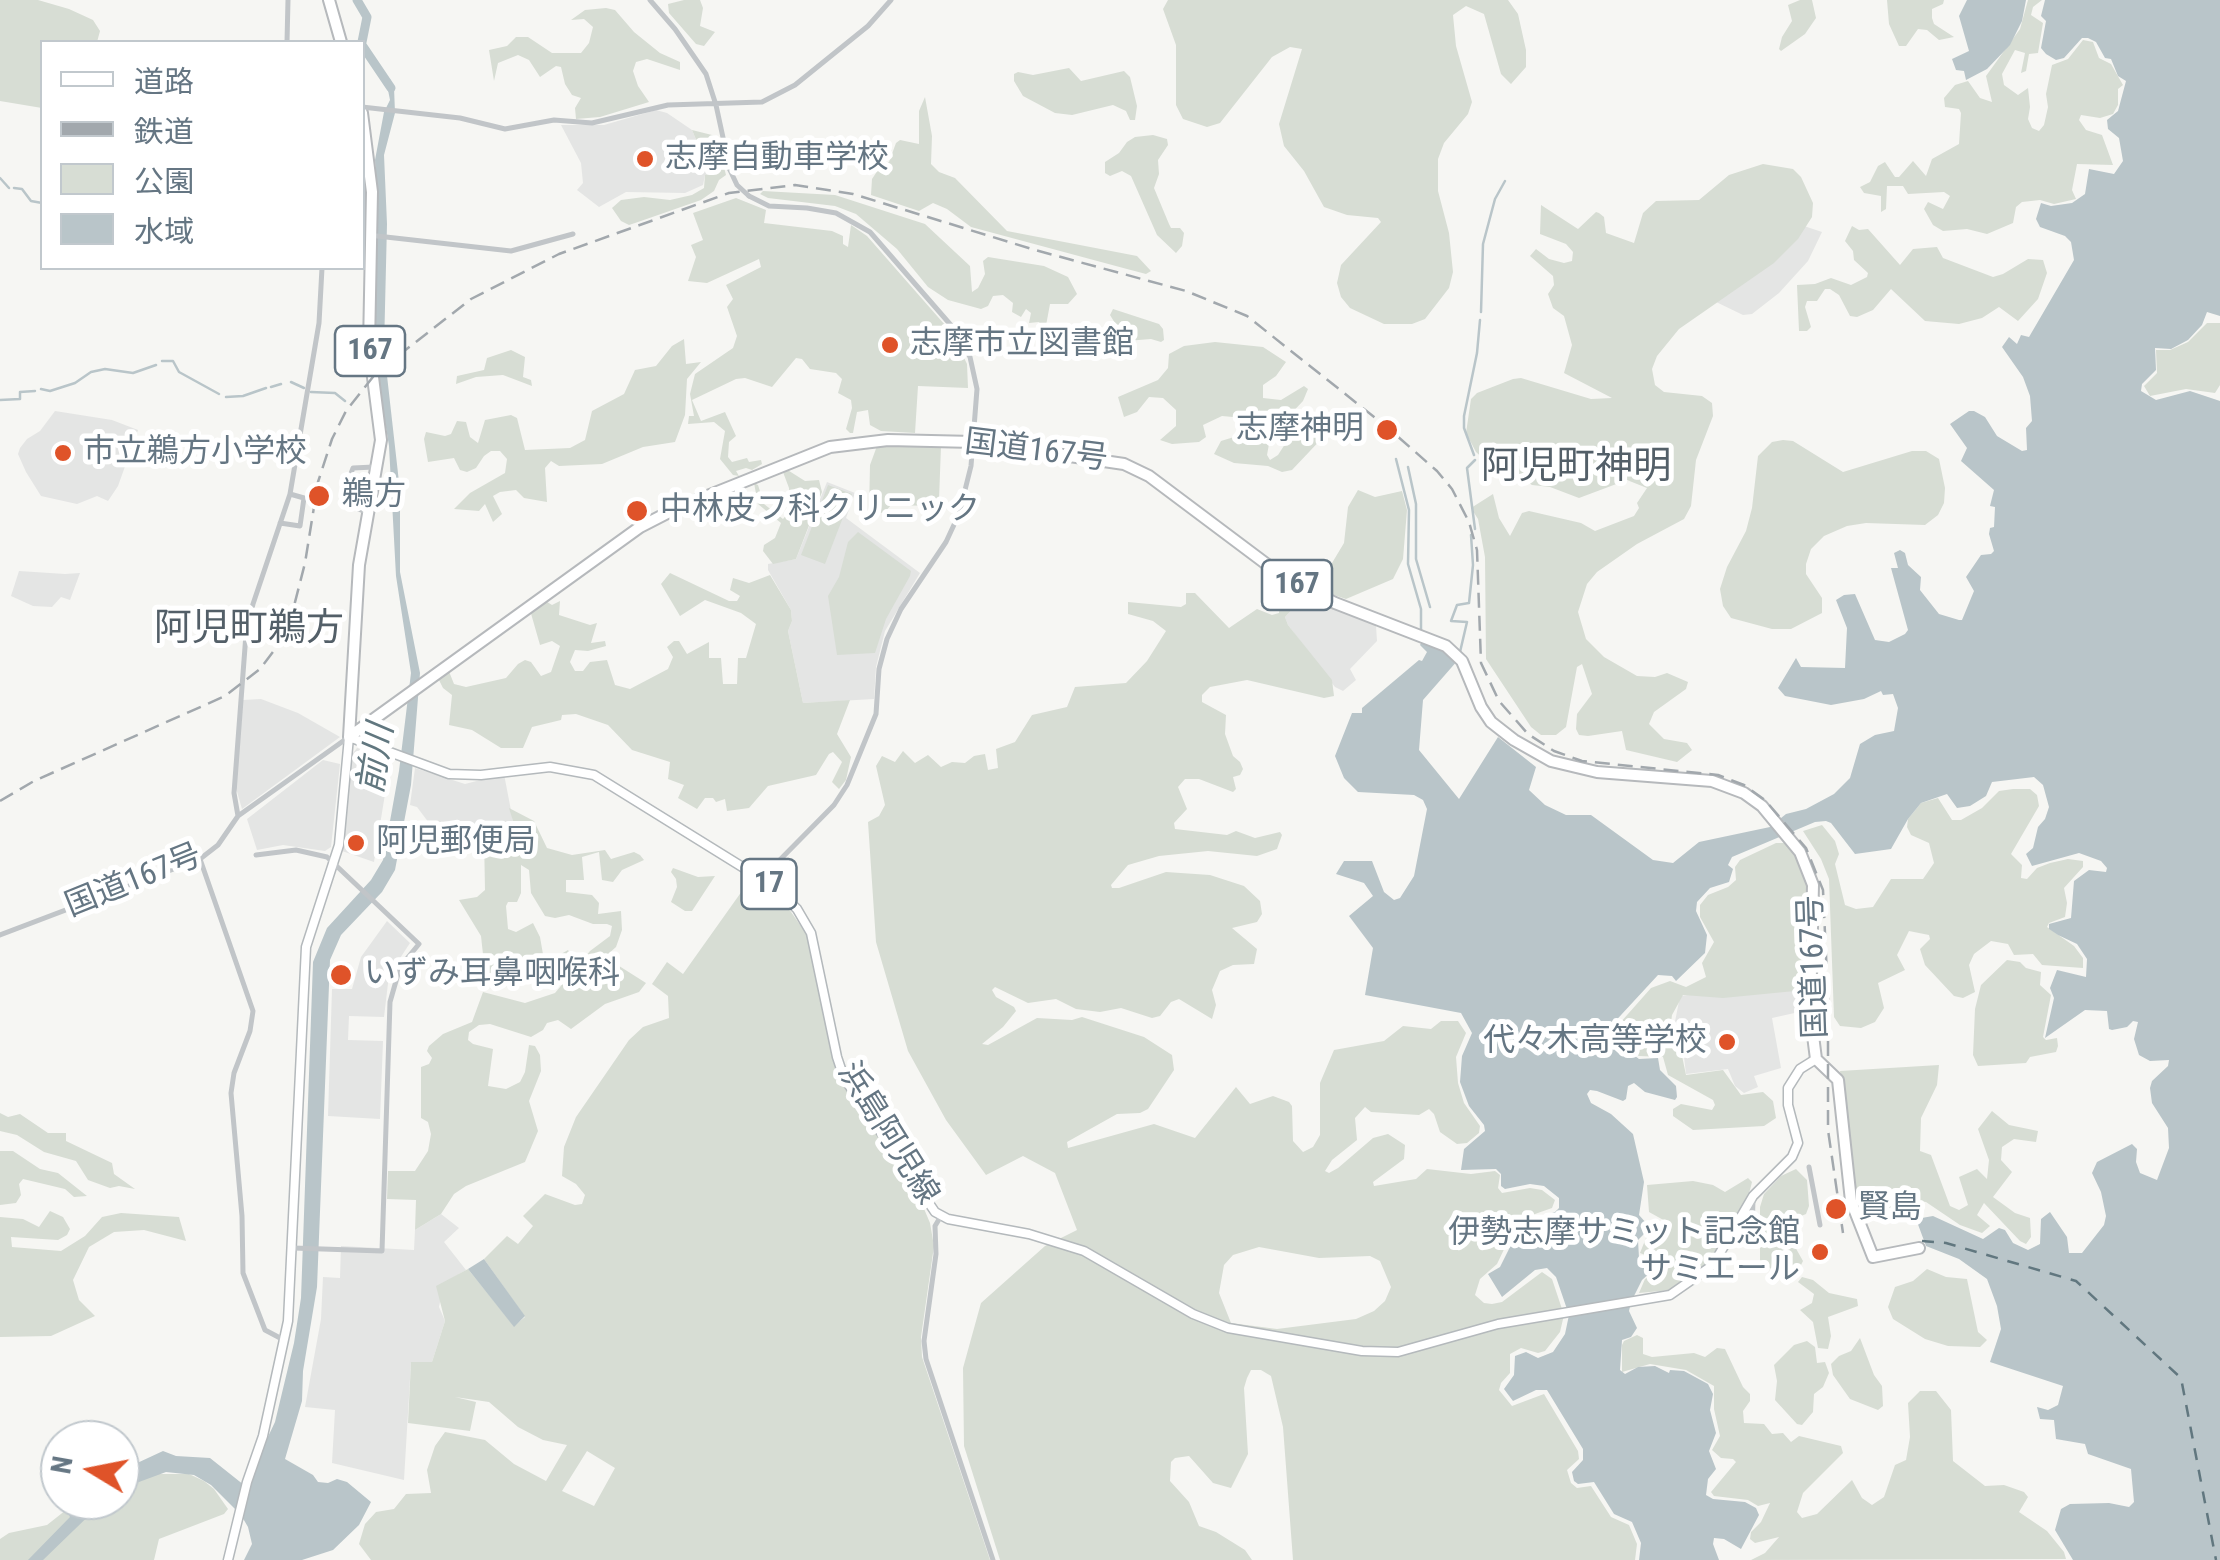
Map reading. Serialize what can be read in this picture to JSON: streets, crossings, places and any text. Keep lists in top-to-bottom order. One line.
{"streets":{"highway":["167","国道167号"],"main road":["17","浜島阿児線"]},"crossings":[["167","国道167号"],["167","浜島阿児線"],["国道167号","浜島阿児線"]],"districts":["阿児町神明","阿児町鵜方"],"water":["前川"],"places":["志摩自動車学校","志摩市立図書館","志摩神明","市立鵜方小学校","鵜方","中林皮フ科クリニック","阿児郵便局","いずみ耳鼻咽喉科","代々木高等学校","賢島","伊勢志摩サミット記念館 サミエール"],"legend":["道路","鉄道","公園","水域"],"north":"left"}
